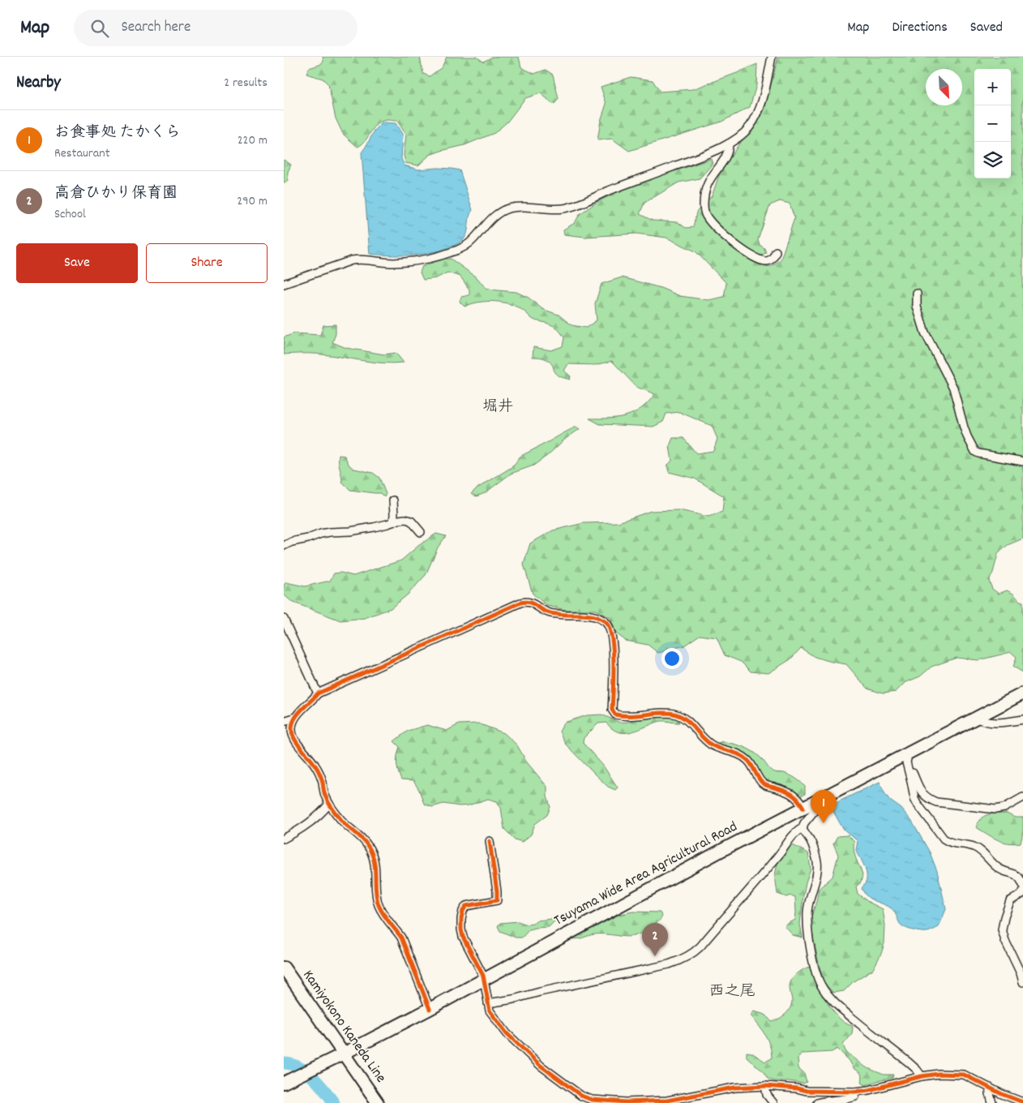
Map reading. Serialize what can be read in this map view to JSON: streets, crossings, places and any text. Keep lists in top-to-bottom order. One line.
{"streets":{"street":["Tsuyama Wide Area Agricultural Road","Kamiyokono Kaneda Line"]},"crossings":[["Tsuyama Wide Area Agricultural Road","Kamiyokono Kaneda Line"]],"districts":["堀井","西之尾"],"north":"bottom right","page":{"header":"Map","search":"Search here","nav":["Map","Directions","Saved"],"heading":["Nearby","2 results"],"map_buttons":["+","−"],"list":[{"mark":"1","name":"お食事処 たかくら","note":"Restaurant","value":"220 m"},{"mark":"2","name":"高倉ひかり保育園","note":"School","value":"290 m"}],"buttons":["Save","Share"],"pins":["1","2"]}}
